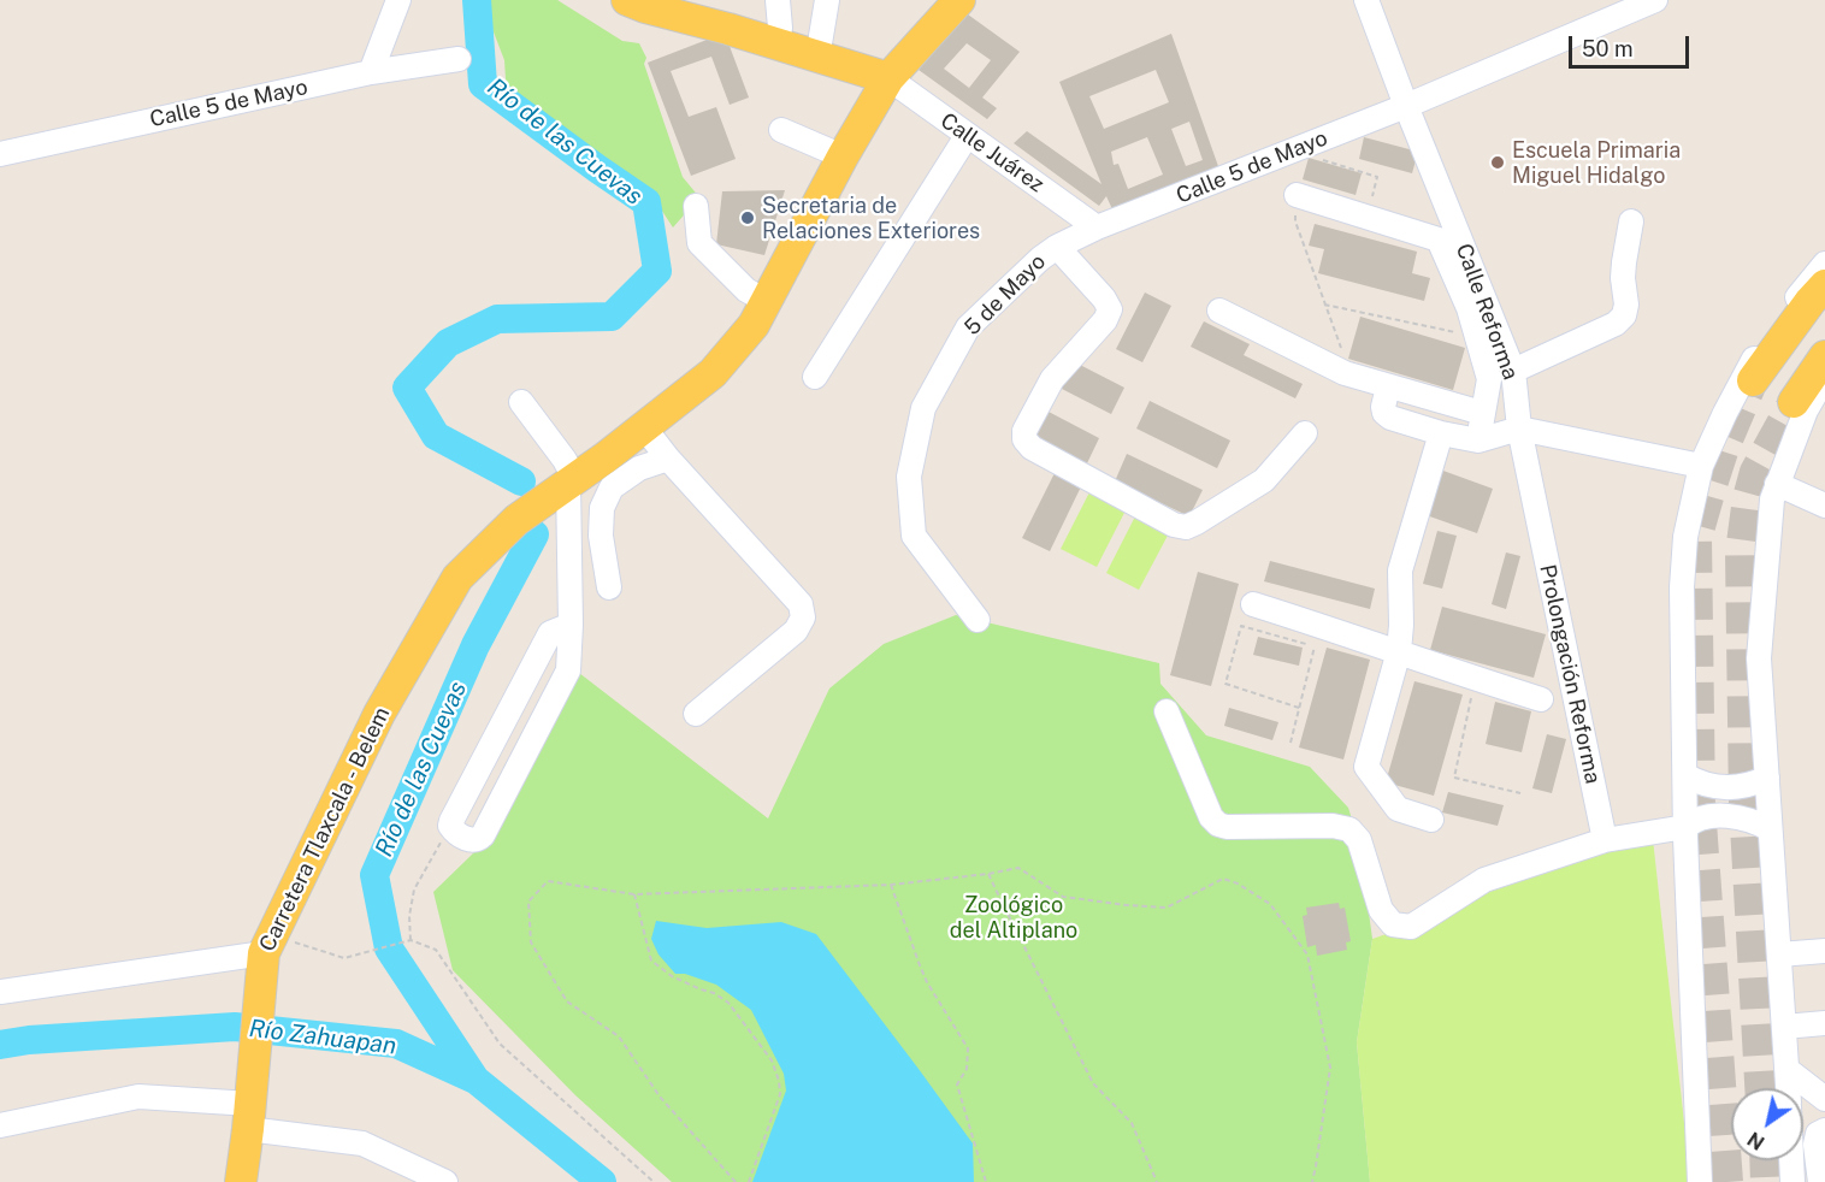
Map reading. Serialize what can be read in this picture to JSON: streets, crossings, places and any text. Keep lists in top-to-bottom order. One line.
{"streets":{"main road":["Carretera Tlaxcala - Belem"],"street":["Calle 5 de Mayo","Calle Juárez","5 de Mayo","Calle Reforma","Prolongación Reforma"]},"crossings":[["Calle 5 de Mayo","Calle Juárez"],["Calle 5 de Mayo","5 de Mayo"],["Calle 5 de Mayo","Calle Reforma"],["Calle Juárez","5 de Mayo"],["Calle Juárez","Carretera Tlaxcala - Belem"],["Calle Reforma","Prolongación Reforma"]],"water":["Río de las Cuevas","Río Zahuapan"],"parks":["Zoológico del Altiplano"],"places":["Escuela Primaria Miguel Hidalgo","Secretaria de Relaciones Exteriores"],"scale_bar":"50 m","north":"bottom left"}
